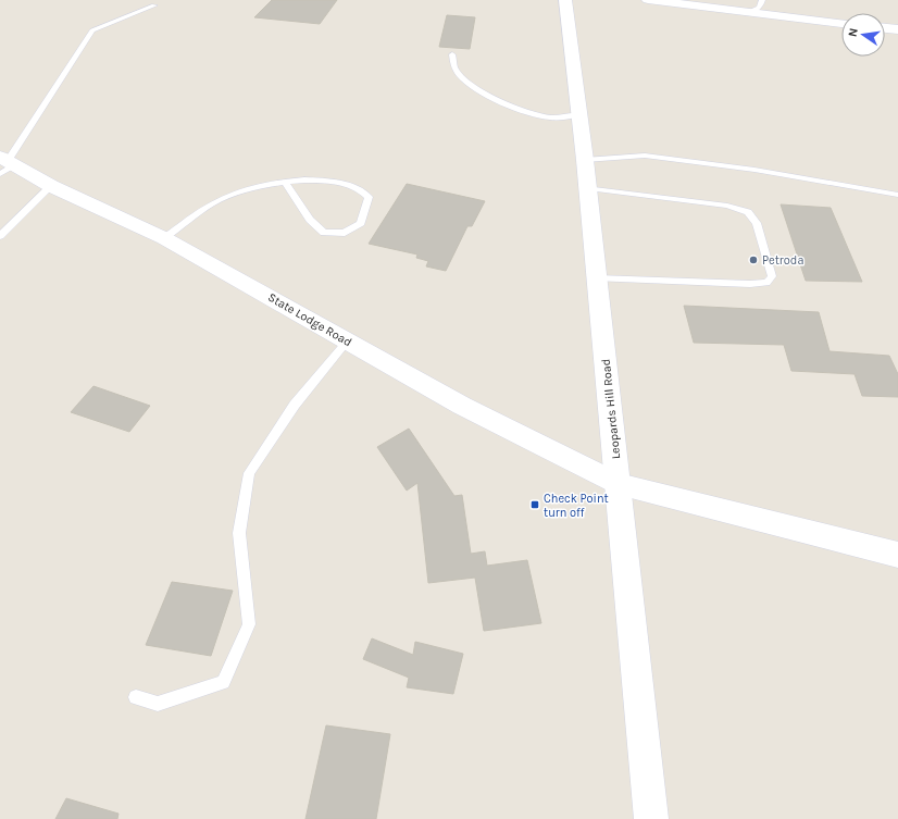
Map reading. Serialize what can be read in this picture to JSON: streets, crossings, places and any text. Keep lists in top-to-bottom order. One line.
{"streets":{"main road":["State Lodge Road","Leopards Hill Road"]},"crossings":[["State Lodge Road","Leopards Hill Road"]],"places":{"other":["Petroda"],"transit":["Check Point turn off"]},"north":"left"}
